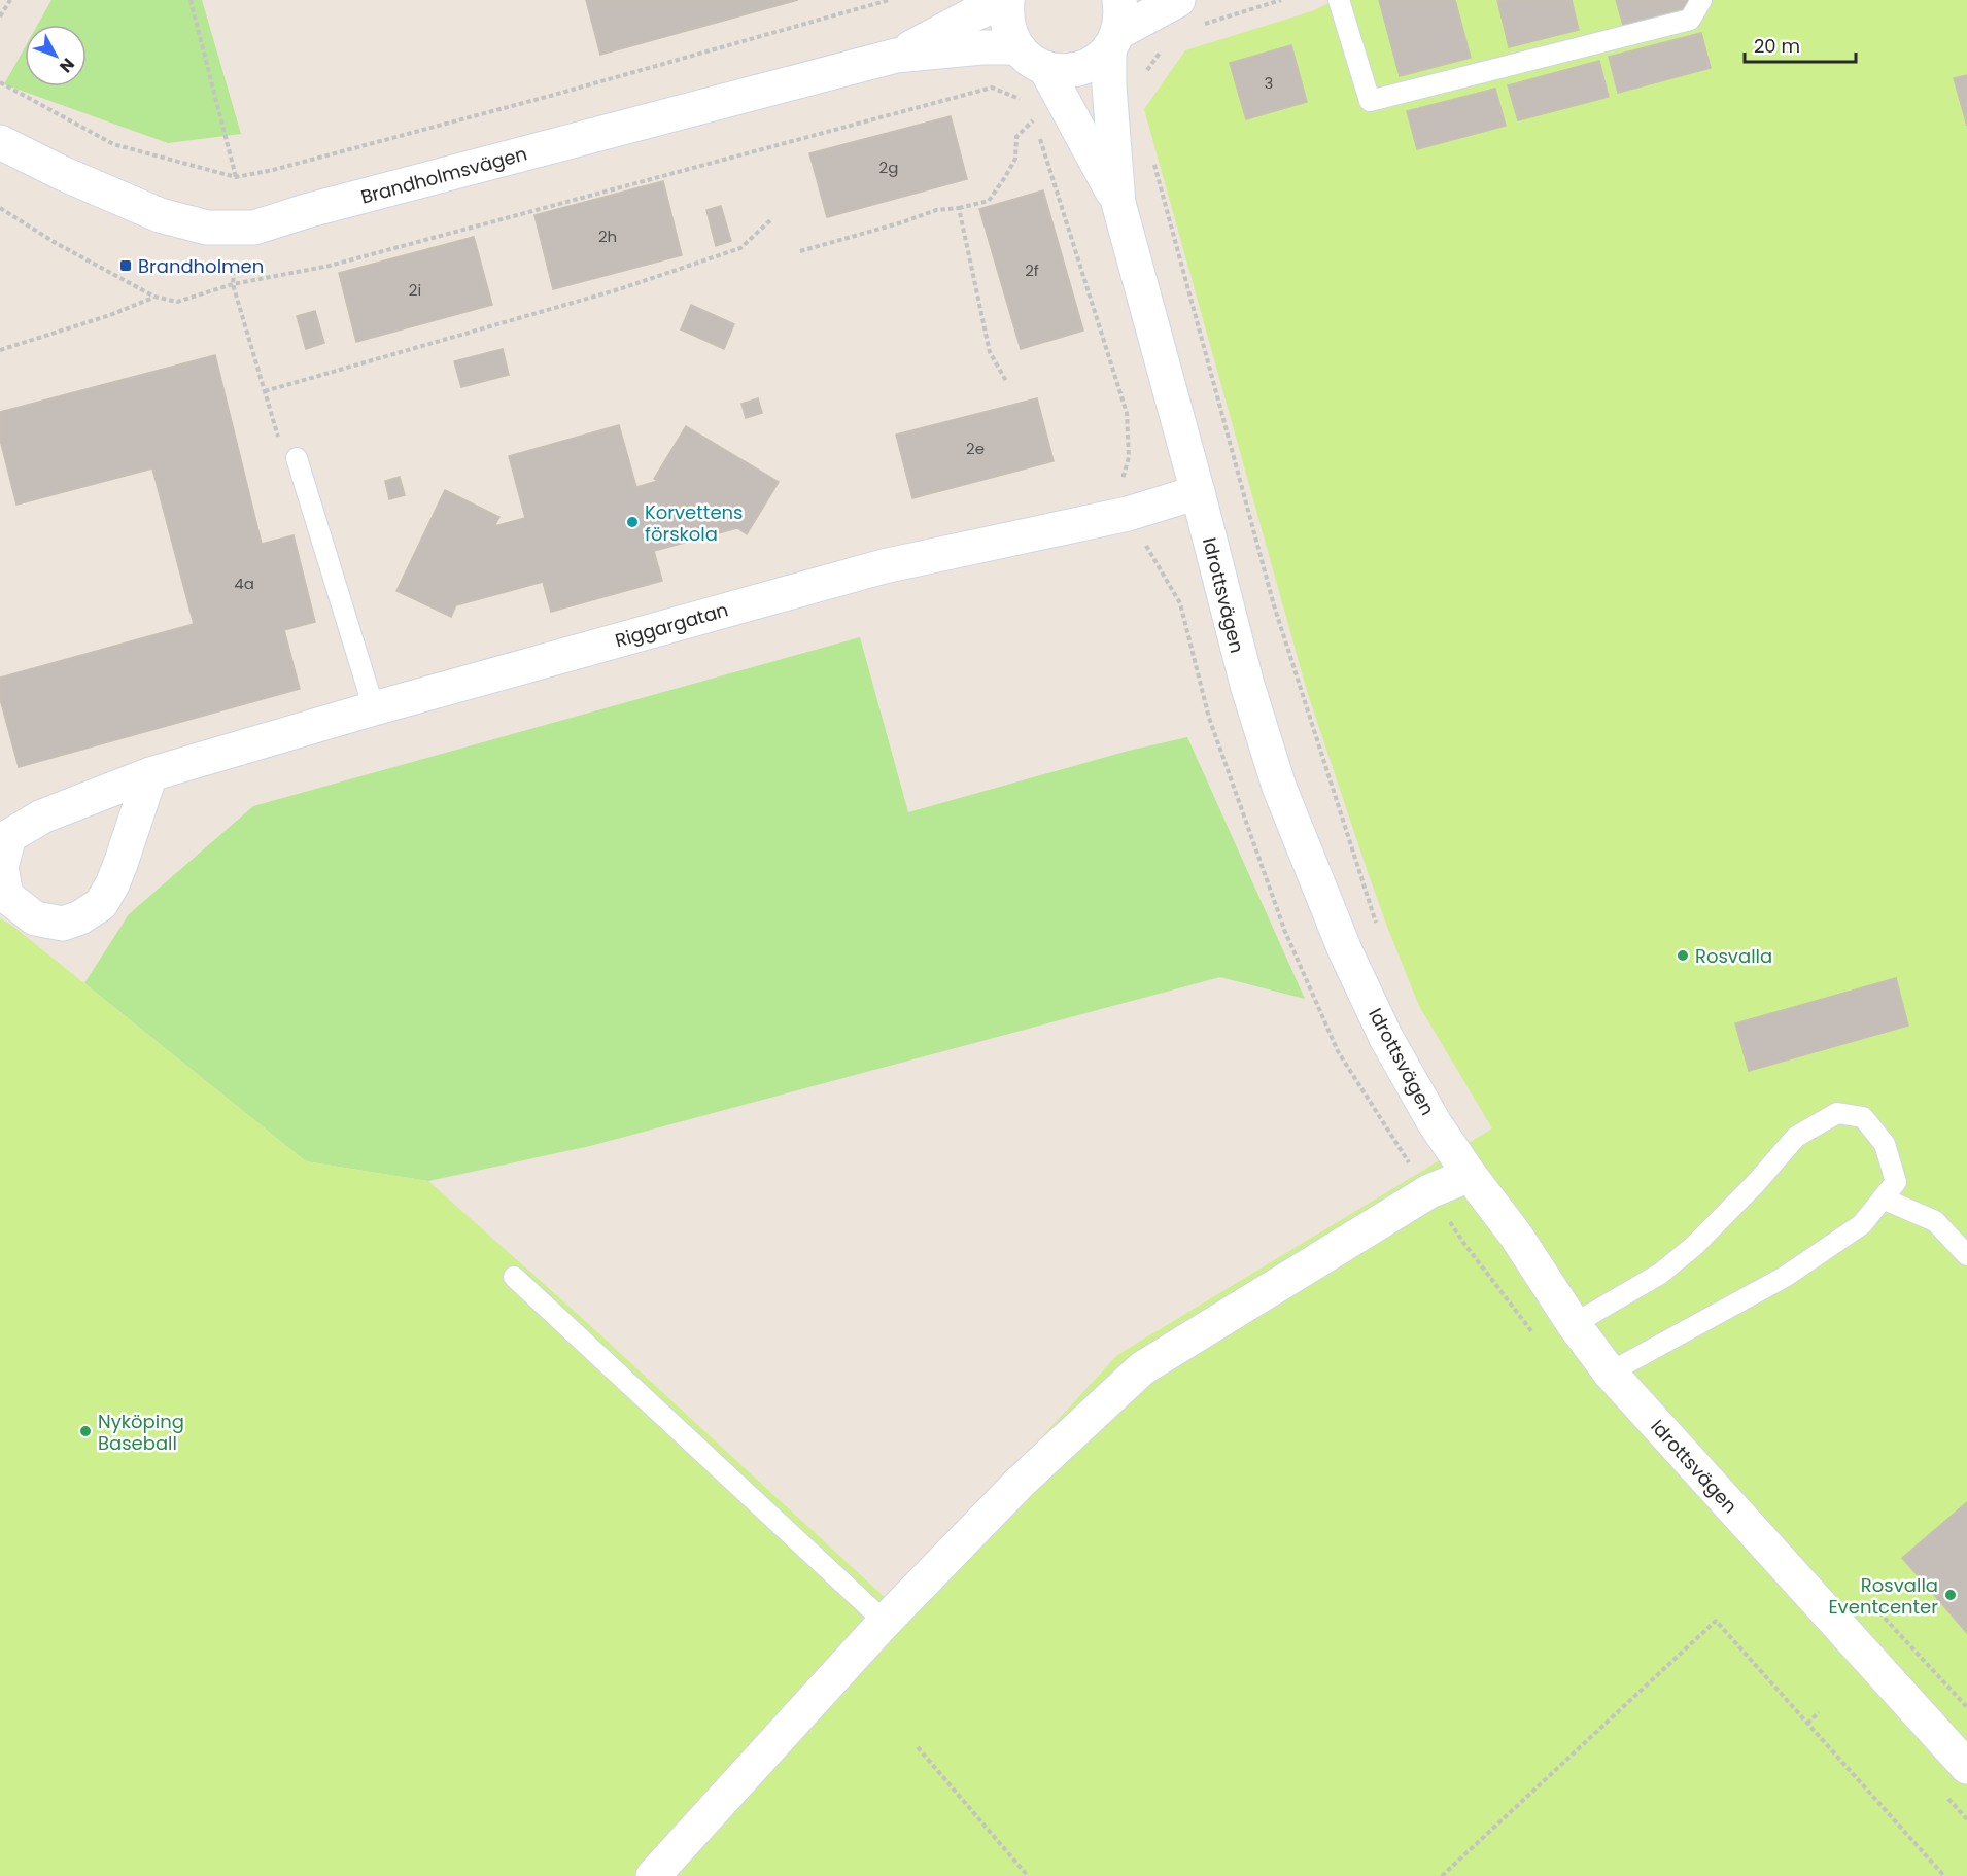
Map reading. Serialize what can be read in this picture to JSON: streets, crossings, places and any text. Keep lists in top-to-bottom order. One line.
{"streets":{"street":["Brandholmsvägen","Idrottsvägen","Riggargatan"]},"crossings":[["Idrottsvägen","Riggargatan"]],"places":{"transit":["Brandholmen"],"other":["Korvettens förskola","Rosvalla","Nyköping Baseball","Rosvalla Eventcenter"]},"house_numbers":["3","2g","2h","2f","2i","2e","4a"],"scale_bar":"20 m","north":"bottom right"}
